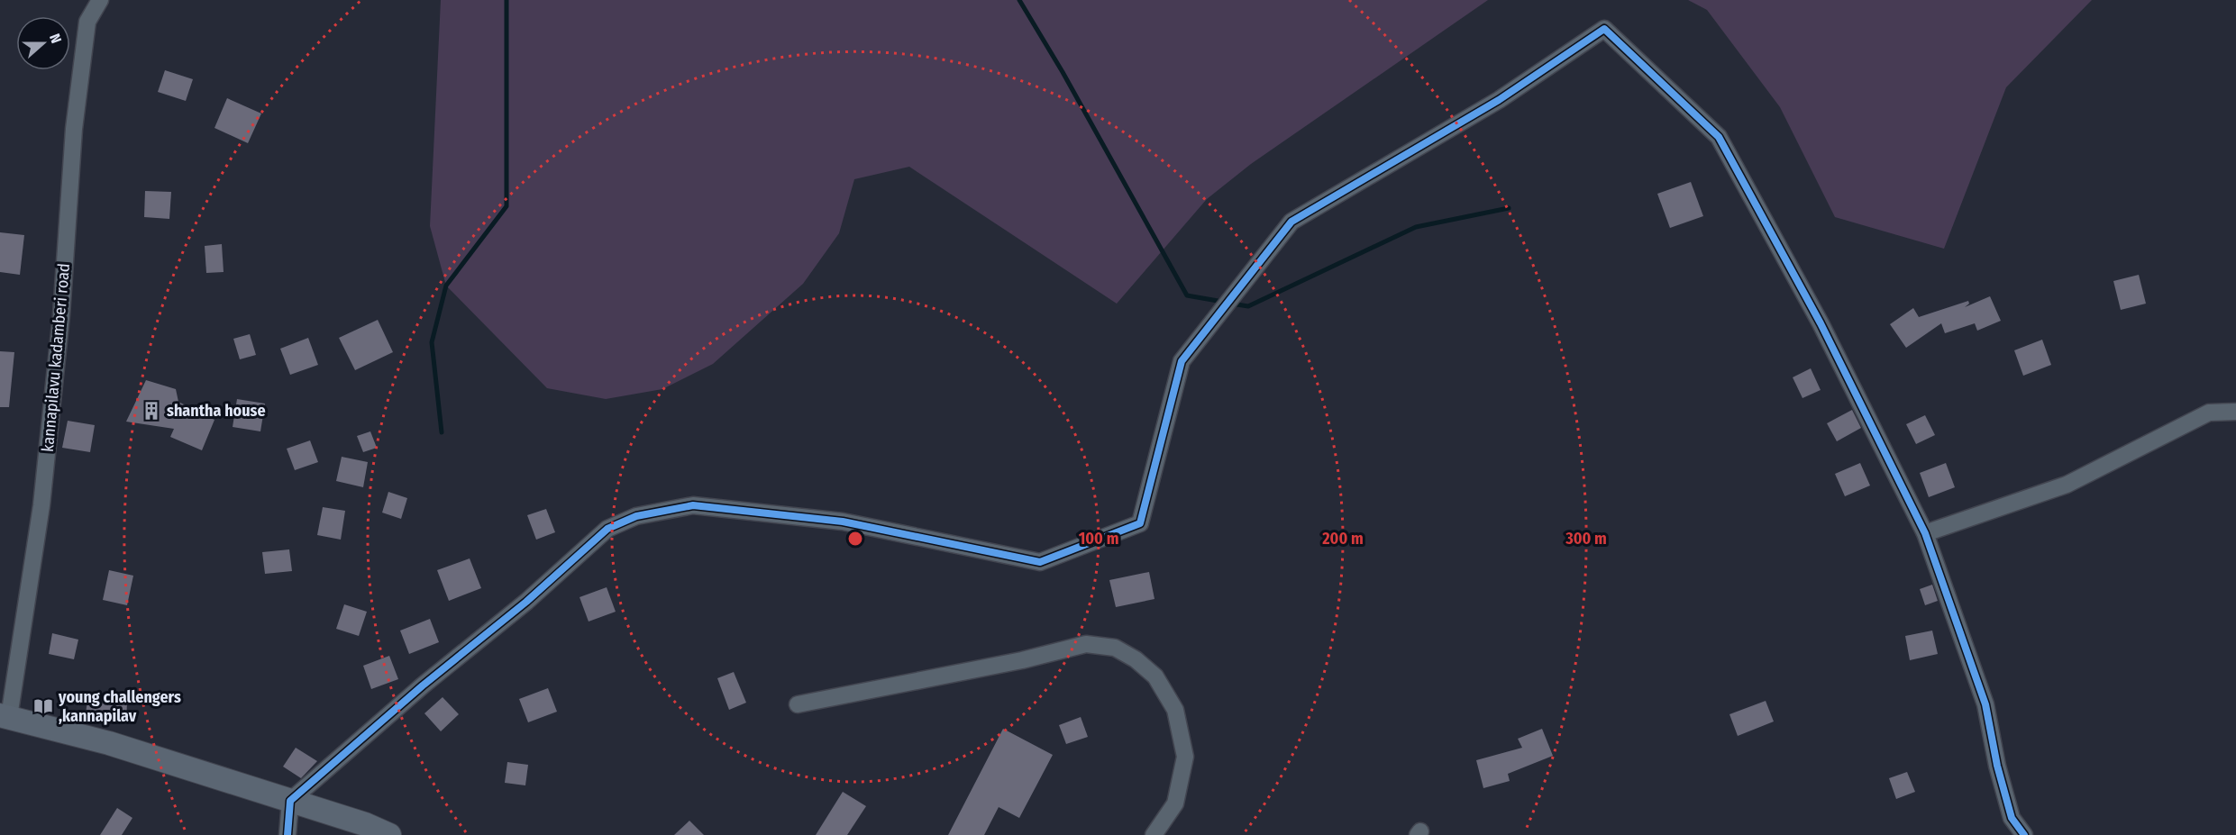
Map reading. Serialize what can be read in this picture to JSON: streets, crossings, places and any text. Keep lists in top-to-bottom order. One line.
{"streets":{"street":["kannapilavu kadamberi road"]},"places":{"building":["shantha house"],"library":["young challengers ,kannapilav"]},"north":"right","rings":["100 m","200 m","300 m"]}
